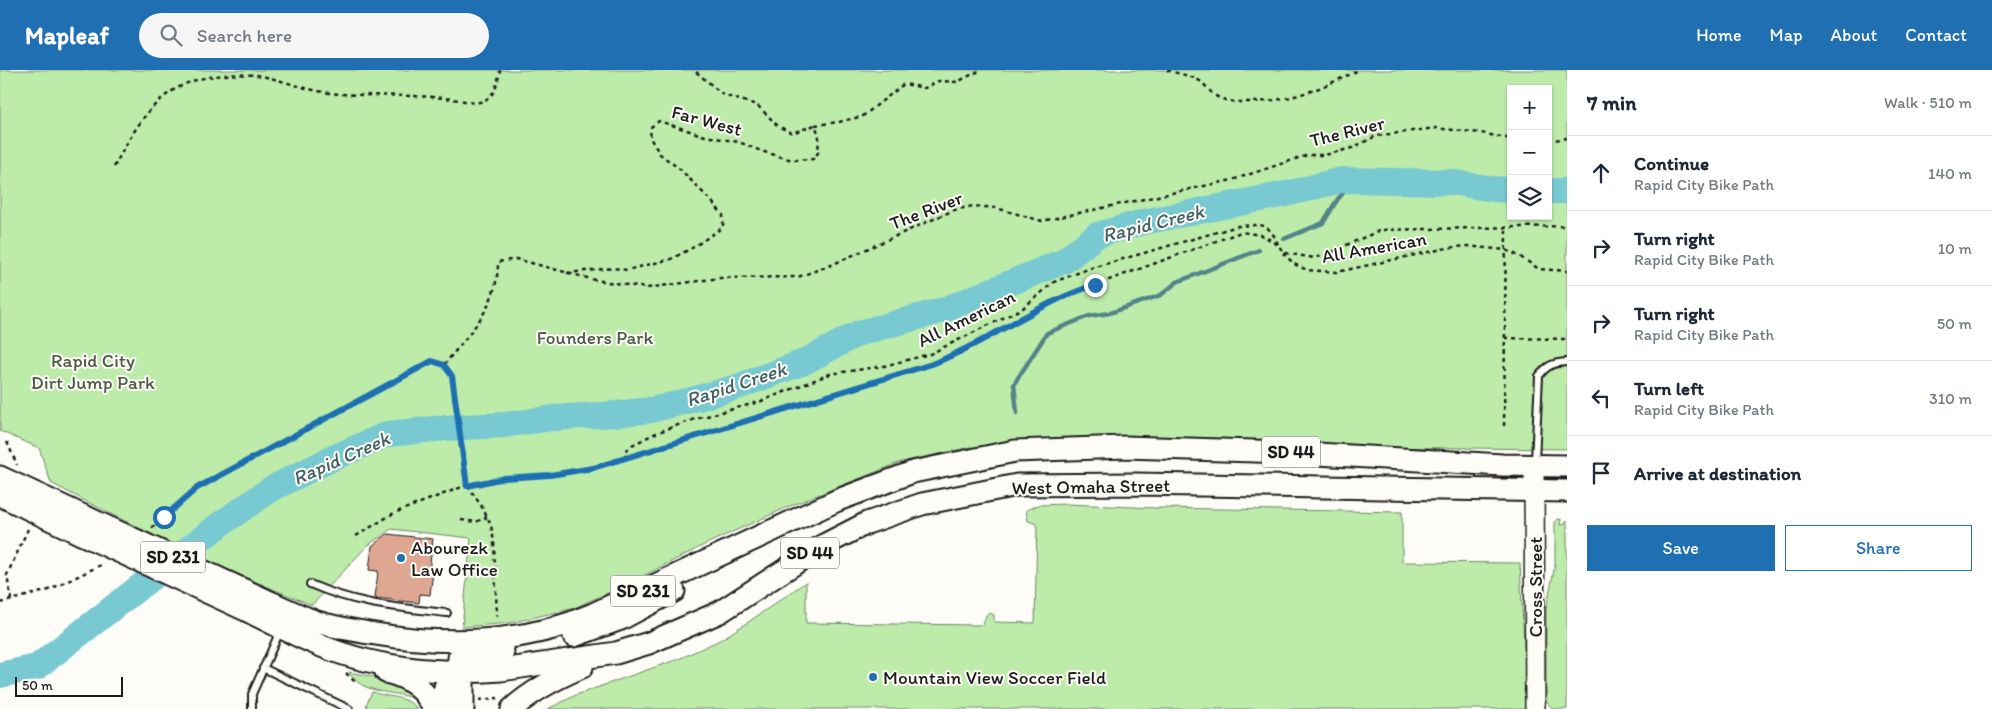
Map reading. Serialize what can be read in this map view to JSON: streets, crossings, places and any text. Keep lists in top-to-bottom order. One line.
{"streets":{"main road":["SD 44","West Omaha Street","SD 231"],"street":["Cross Street"],"path":["Far West","The River","All American"]},"crossings":[["Far West","The River"],["SD 44","West Omaha Street"],["West Omaha Street","SD 231"],["West Omaha Street","Cross Street"]],"water":["Rapid Creek"],"parks":["Founders Park","Rapid City Dirt Jump Park"],"places":["Abourezk Law Office","Mountain View Soccer Field"],"scale_bar":"50 m","page":{"header":"Mapleaf","search":"Search here","nav":["Home","Map","About","Contact"],"heading":["7 min","Walk · 510 m"],"map_buttons":["+","−"],"list":[["Continue","Rapid City Bike Path","140 m"],["Turn right","Rapid City Bike Path","10 m"],["Turn right","Rapid City Bike Path","50 m"],["Turn left","Rapid City Bike Path","310 m"],"Arrive at destination"],"buttons":["Save","Share"],"scale":"50 m"}}
